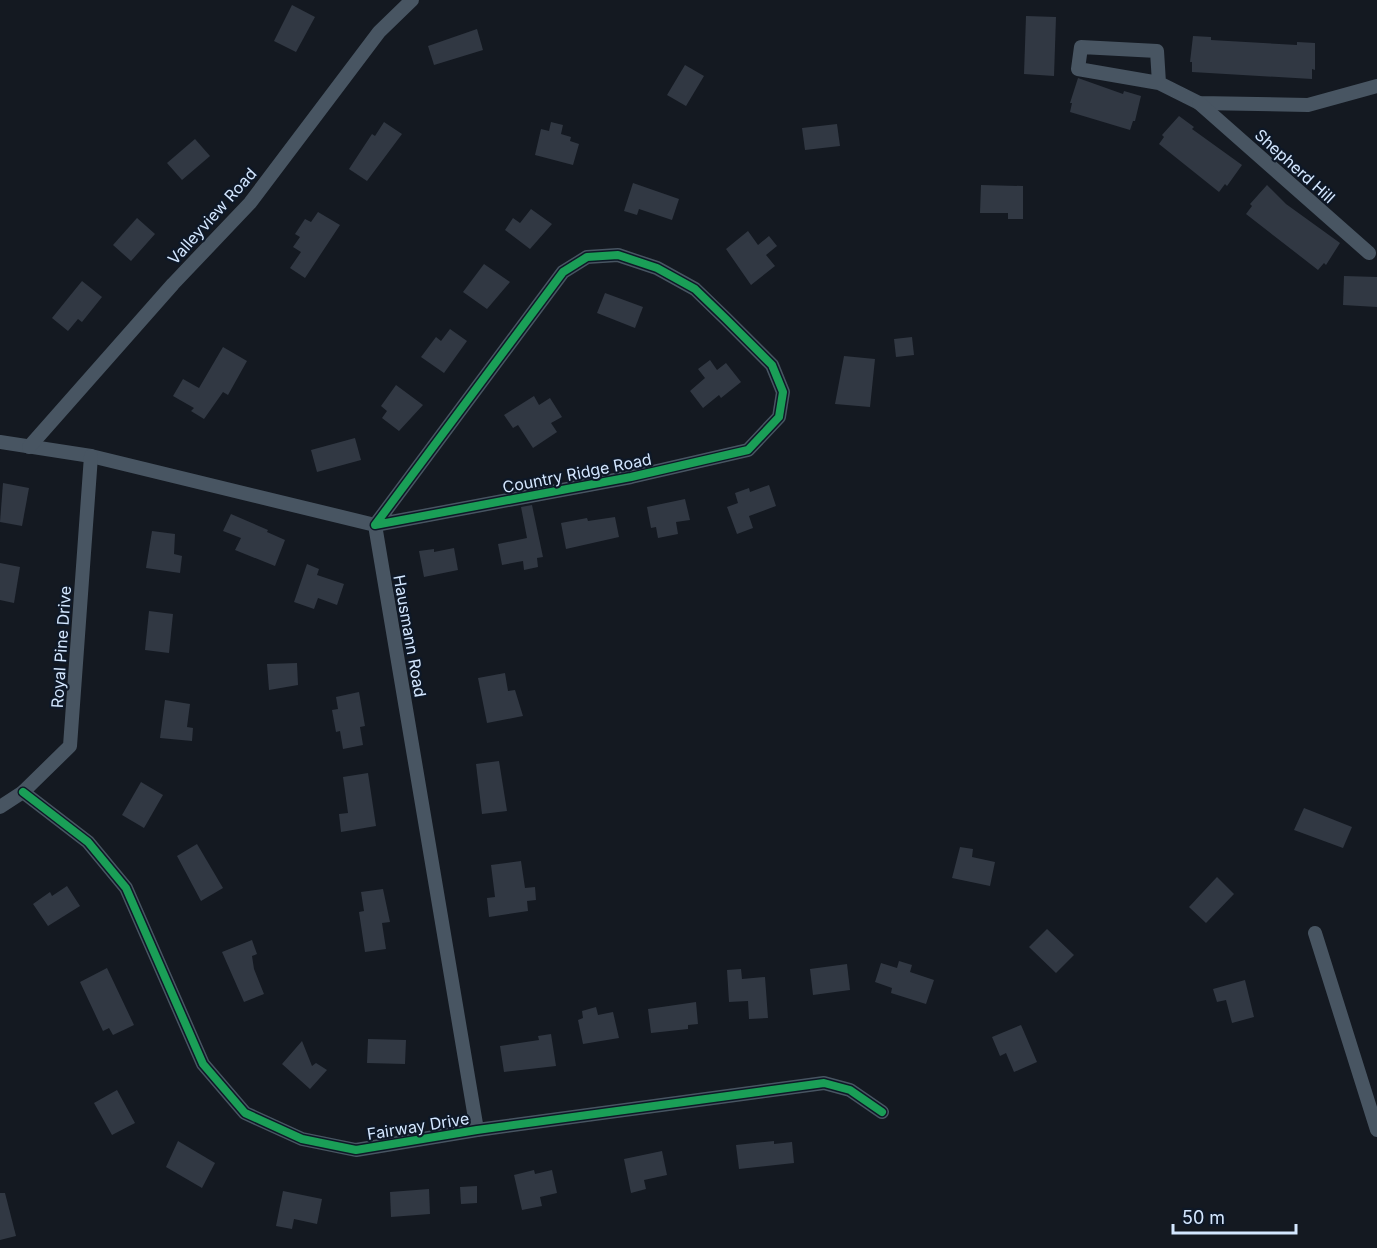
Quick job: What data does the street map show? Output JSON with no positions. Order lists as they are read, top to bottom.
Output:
{
  "streets": {
    "street": [
      "Shepherd Hill",
      "Valleyview Road",
      "Country Ridge Road",
      "Hausmann Road",
      "Royal Pine Drive",
      "Fairway Drive"
    ]
  },
  "crossings": [
    ["Country Ridge Road", "Hausmann Road"],
    ["Hausmann Road", "Fairway Drive"],
    ["Royal Pine Drive", "Fairway Drive"]
  ],
  "scale_bar": "50 m"
}
